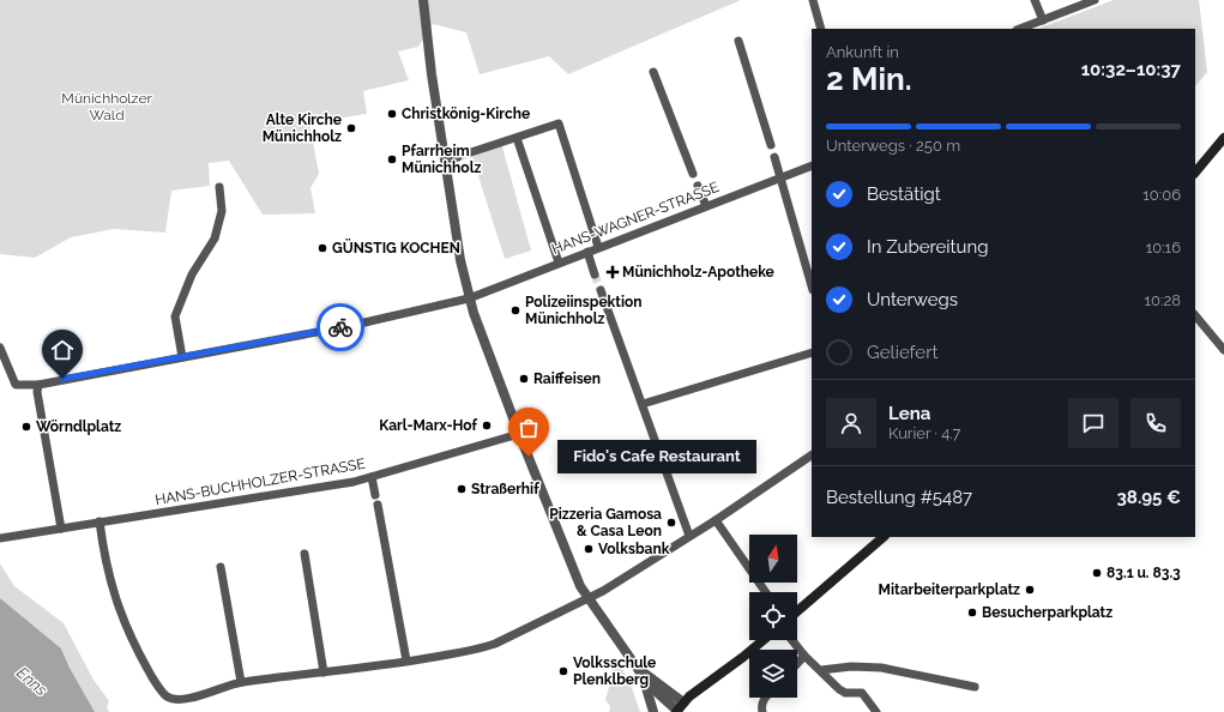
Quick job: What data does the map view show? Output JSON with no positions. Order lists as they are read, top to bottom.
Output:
{
  "streets": {
    "street": ["HANS-WAGNER-STRASSE", "HANS-BUCHHOLZER-STRASSE"]
  },
  "water": ["Enns"],
  "parks": ["Münichholzer Wald"],
  "places": {
    "other": [
      "Christkönig-Kirche",
      "Alte Kirche Münichholz",
      "Pfarrheim Münichholz",
      "GÜNSTIG KOCHEN",
      "Polizeiinspektion Münichholz",
      "Raiffeisen",
      "Karl-Marx-Hof",
      "Wörndlplatz",
      "Fido's Cafe Restaurant",
      "Straßerhif",
      "Pizzeria Gamosa & Casa Leon",
      "Volksbank",
      "83.1 u. 83.3",
      "Mitarbeiterparkplatz",
      "Besucherparkplatz",
      "Volksschule Plenklberg"
    ],
    "health": ["Münichholz-Apotheke"]
  },
  "north": "top",
  "page": {
    "heading": ["2 Min.", "Ankunft in", "10:32–10:37"],
    "panel": [
      "Lena",
      "Kurier · 4.7",
      "Bestellung #5487",
      "38.95 €"
    ],
    "bar": "Unterwegs · 250 m",
    "list": [
      ["Bestätigt", "10:06"],
      ["In Zubereitung", "10:16"],
      ["Unterwegs", "10:28"],
      "Geliefert"
    ],
    "bubble": "Fido's Cafe Restaurant"
  }
}
